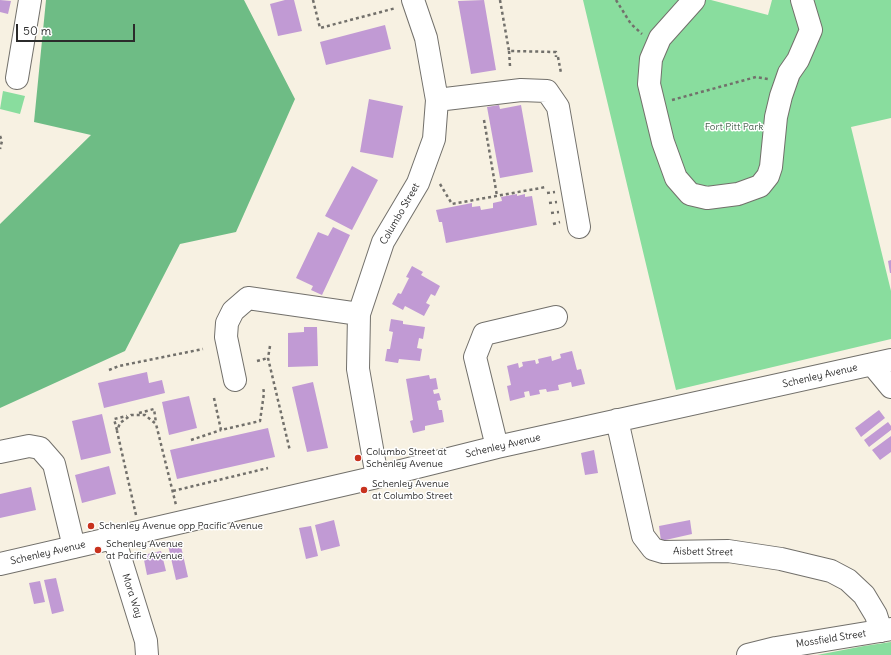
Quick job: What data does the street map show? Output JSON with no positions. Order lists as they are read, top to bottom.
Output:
{
  "streets": {
    "street": [
      "Columbo Street",
      "Schenley Avenue",
      "Aisbett Street",
      "Mora Way",
      "Mossfield Street"
    ]
  },
  "crossings": [
    ["Columbo Street", "Schenley Avenue"],
    ["Schenley Avenue", "Aisbett Street"],
    ["Schenley Avenue", "Mora Way"],
    ["Aisbett Street", "Mossfield Street"]
  ],
  "parks": ["Fort Pitt Park"],
  "places": [
    "Columbo Street at Schenley Avenue",
    "Schenley Avenue at Columbo Street",
    "Schenley Avenue opp Pacific Avenue",
    "Schenley Avenue at Pacific Avenue"
  ],
  "scale_bar": "50 m"
}
